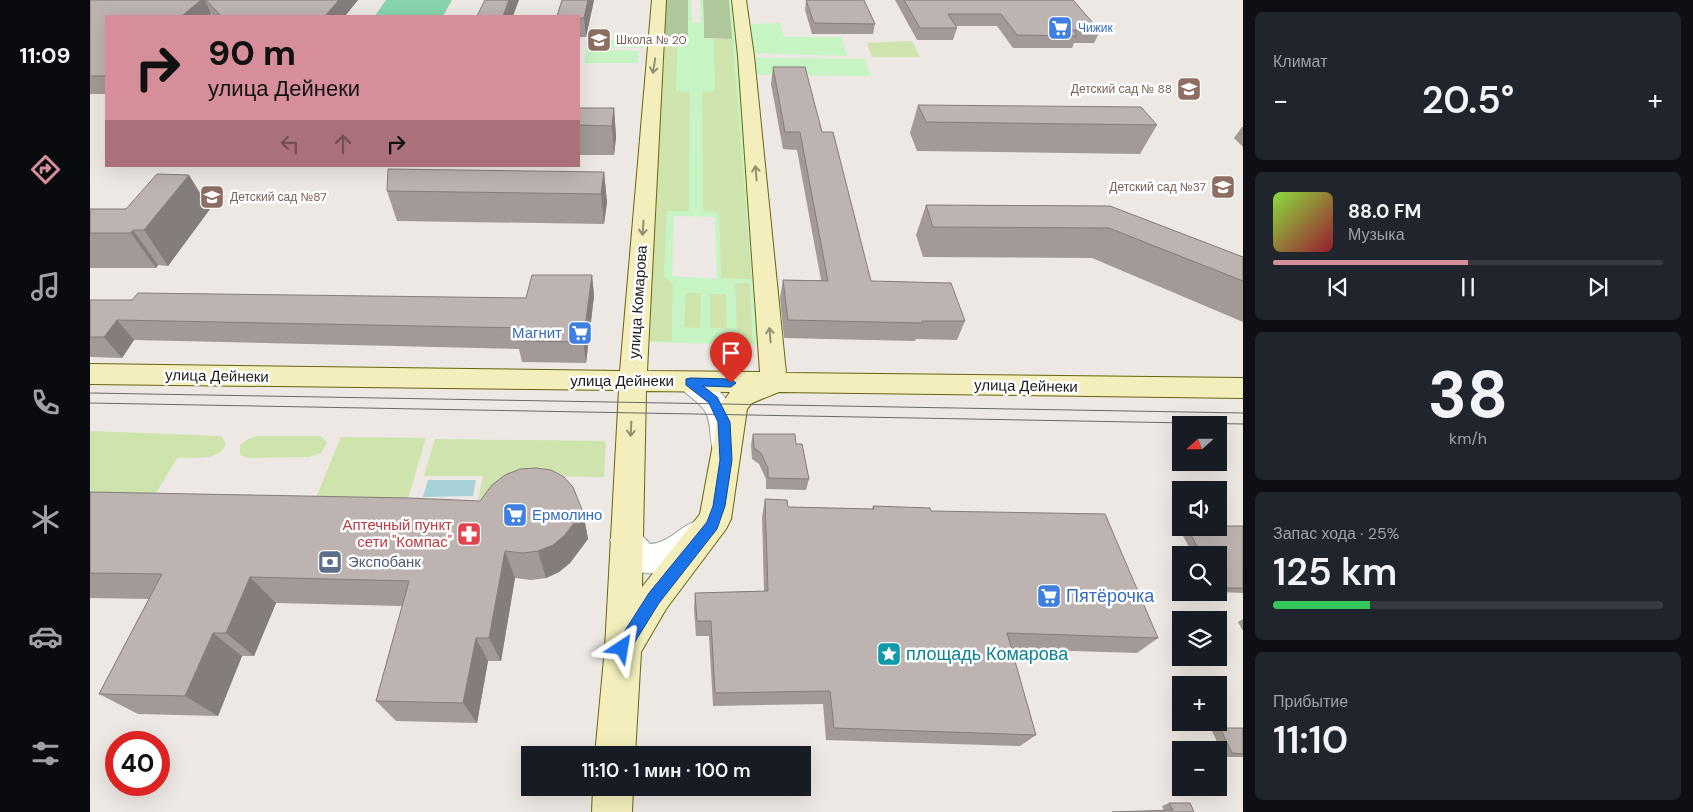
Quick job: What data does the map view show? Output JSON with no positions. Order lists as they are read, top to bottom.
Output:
{
  "streets": {
    "street": ["улица Комарова", "улица Дейнеки"]
  },
  "crossings": [
    ["улица Комарова", "улица Дейнеки"]
  ],
  "places": {
    "supermarket": [
      "Чижик",
      "Магнит",
      "Ермолино",
      "Пятёрочка"
    ],
    "school or university": [
      "Школа № 20",
      "Детский сад № 88",
      "Детский сад №37",
      "Детский сад №87"
    ],
    "pharmacy": ["Аптечный пункт сети \"Компас\""],
    "bank": ["Экспобанк"],
    "place": ["площадь Комарова"]
  },
  "north": "left",
  "page": {
    "tabs": "11:09",
    "tile": [
      "Климат",
      ["38", "km/h"],
      ["Запас хода · 25%", "125 km"],
      ["Прибытие", "11:10"]
    ],
    "turn": ["90 m", "улица Дейнеки"],
    "heat": ["−", "20.5°", "+"],
    "song": ["88.0 FM", "Музыка"],
    "map_buttons": ["+", "−"],
    "limit": "40",
    "trip": "11:10 · 1 мин · 100 m"
  }
}
